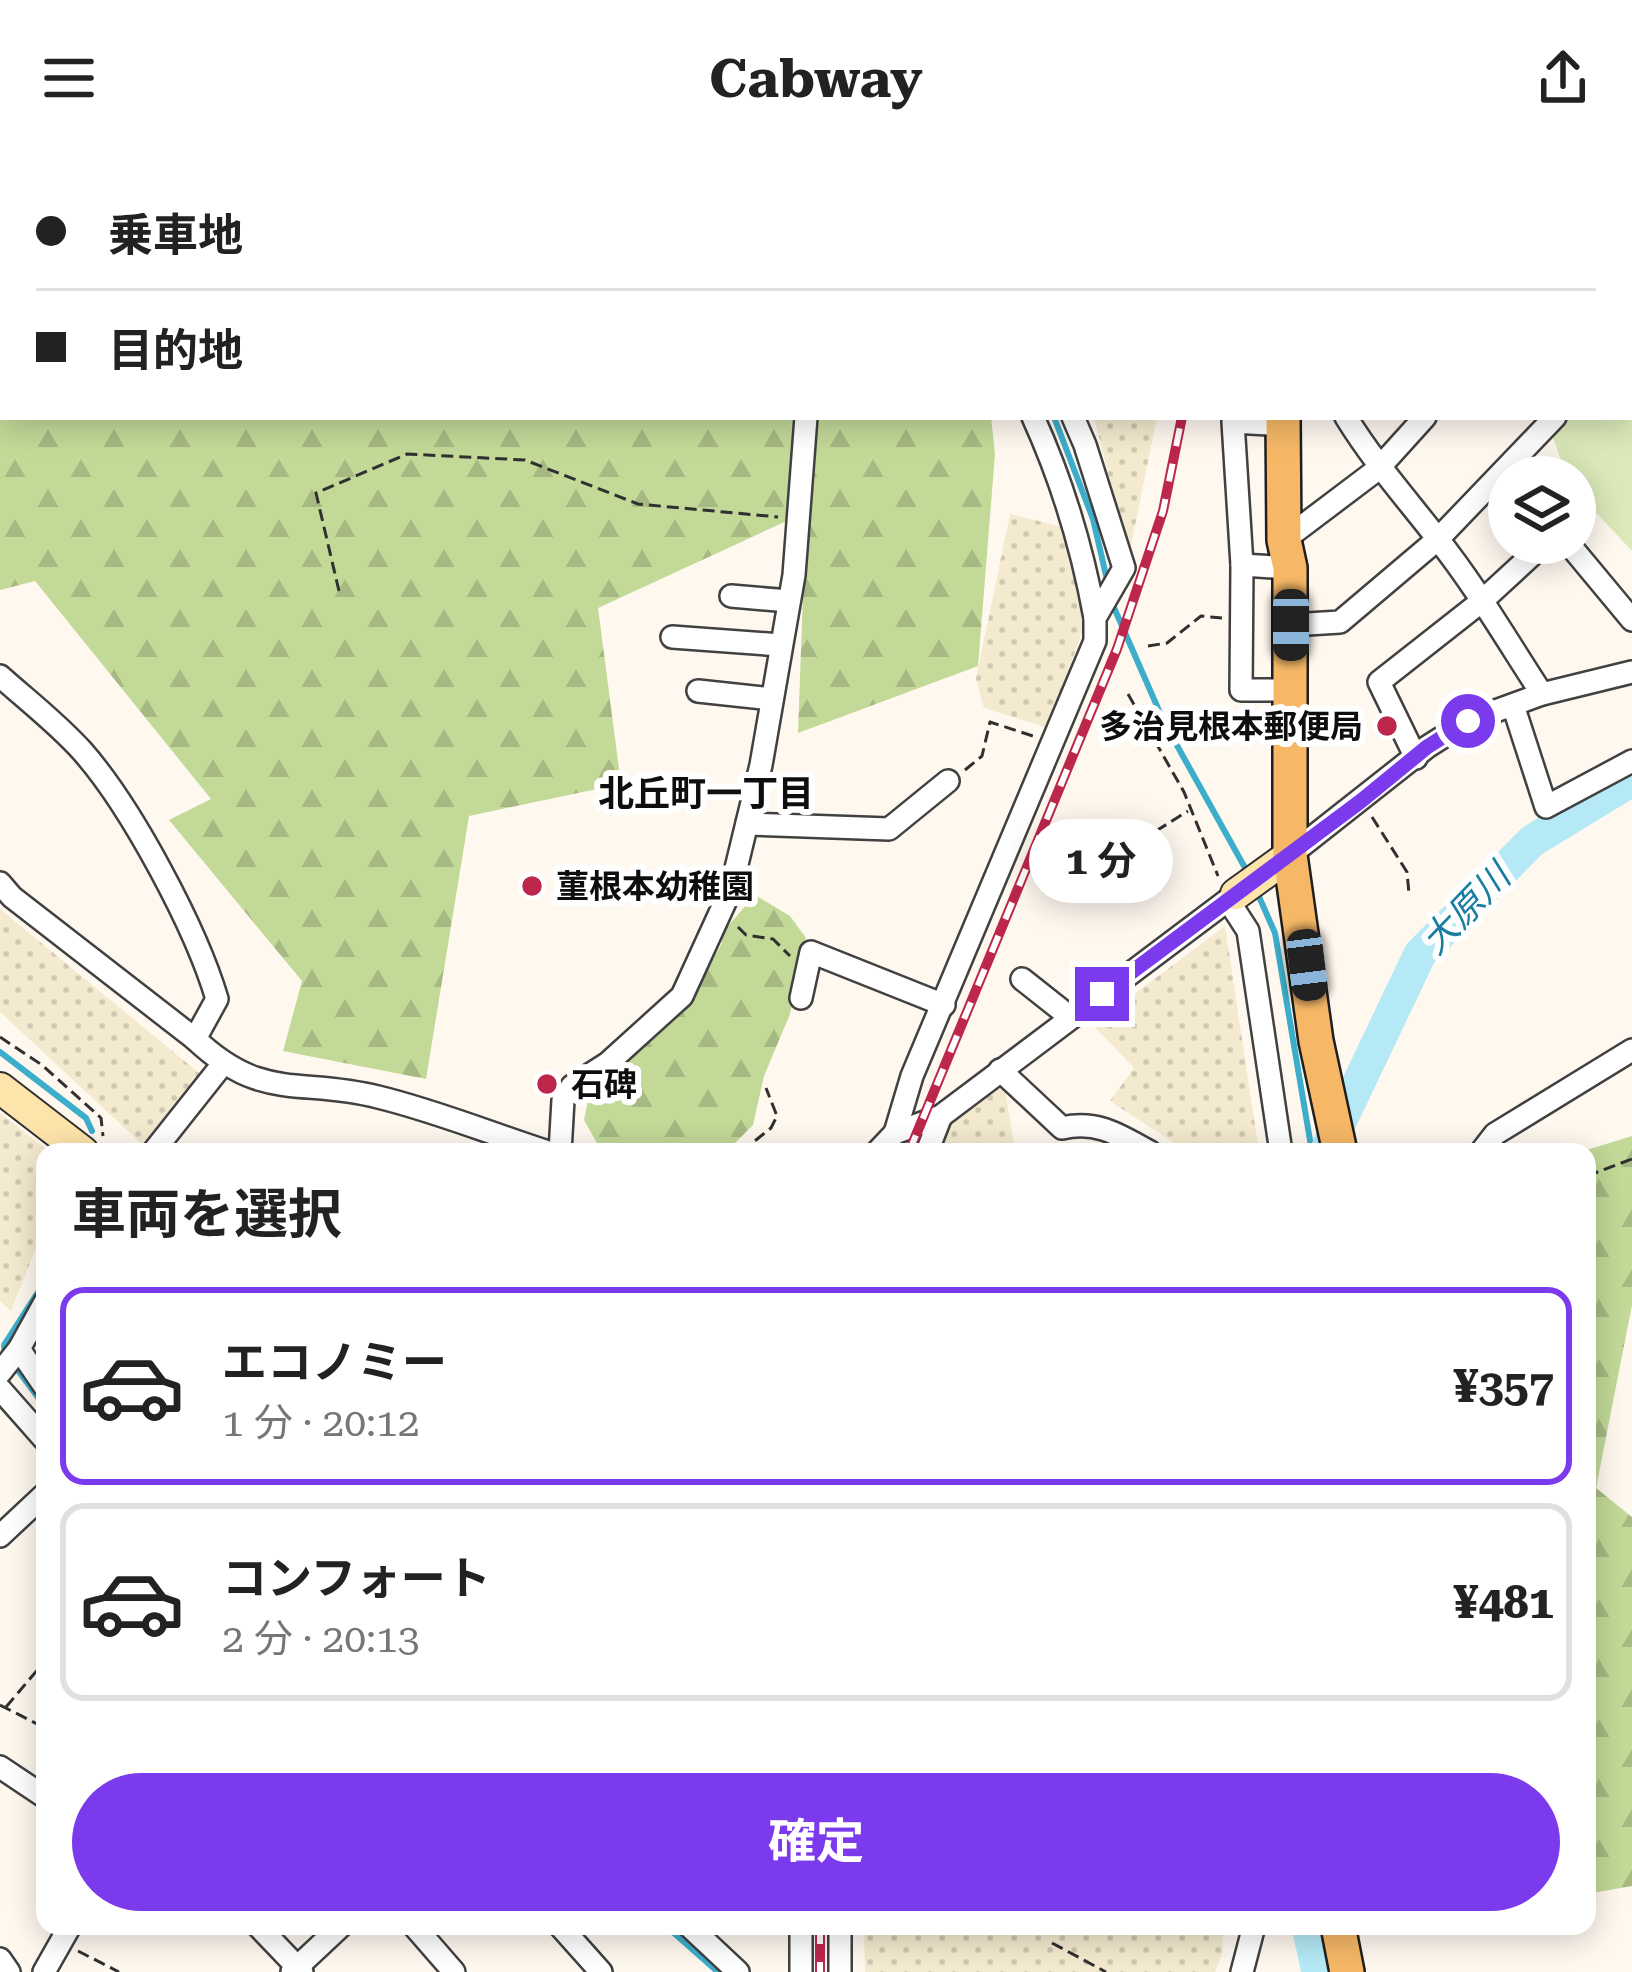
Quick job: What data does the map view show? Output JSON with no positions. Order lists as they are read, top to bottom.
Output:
{
  "districts": ["北丘町一丁目"],
  "water": ["大原川"],
  "places": ["多治見根本郵便局", "菫根本幼稚園", "石碑"],
  "page": {
    "header": "Cabway",
    "banner": ["乗車地", "目的地"],
    "bubble": "1 分",
    "heading": "車両を選択",
    "list": [
      {
        "name": "エコノミー",
        "note": "1 分 · 20:12",
        "value": "¥357"
      },
      {
        "name": "コンフォート",
        "note": "2 分 · 20:13",
        "value": "¥481"
      }
    ],
    "buttons": "確定"
  }
}
